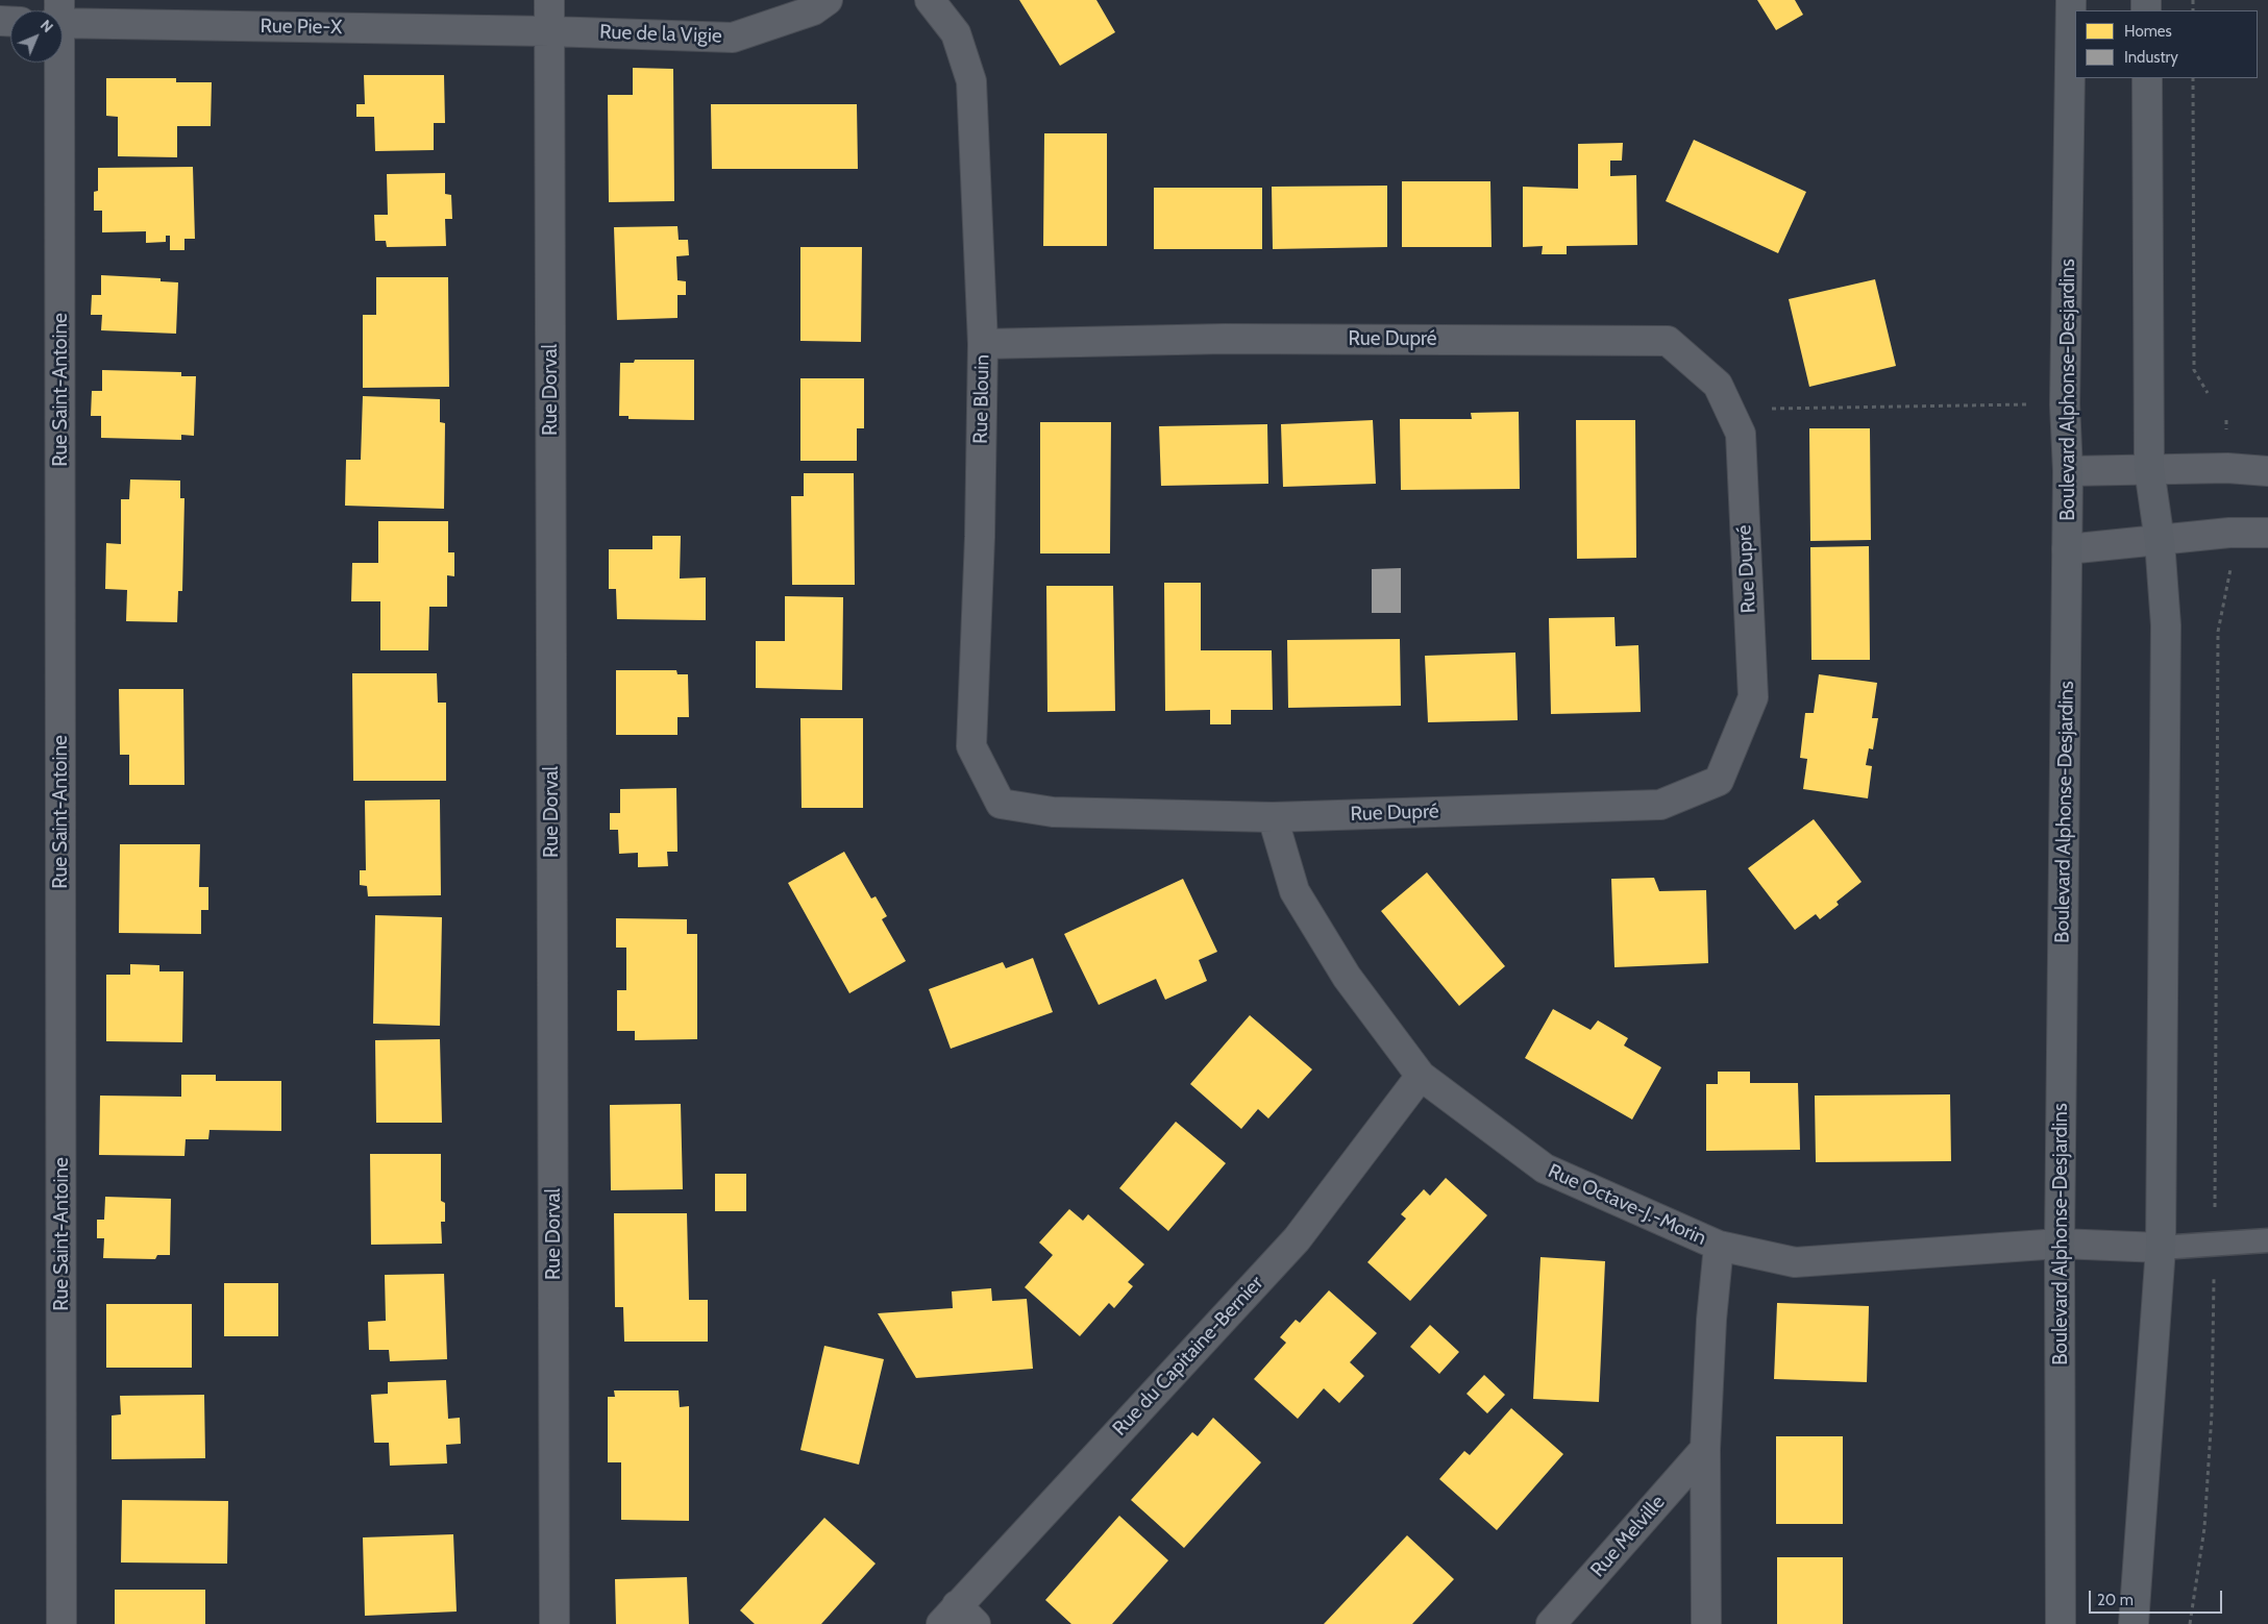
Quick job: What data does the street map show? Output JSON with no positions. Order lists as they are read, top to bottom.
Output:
{
  "streets": {
    "main road": ["Boulevard Alphonse-Desjardins"],
    "street": [
      "Rue Pie-X",
      "Rue de la Vigie",
      "Rue Dupré",
      "Rue Saint-Antoine",
      "Rue Dorval",
      "Rue Blouin",
      "Rue Octave-J.-Morin",
      "Rue du Capitaine-Bernier",
      "Rue Melville"
    ]
  },
  "crossings": [
    ["Rue Pie-X", "Rue de la Vigie"],
    ["Rue Pie-X", "Rue Dorval"],
    ["Rue de la Vigie", "Rue Dorval"],
    ["Rue Dupré", "Rue Blouin"],
    ["Rue Dupré", "Rue Octave-J.-Morin"],
    ["Boulevard Alphonse-Desjardins", "Rue Octave-J.-Morin"],
    ["Rue Octave-J.-Morin", "Rue du Capitaine-Bernier"]
  ],
  "legend": ["Homes", "Industry"],
  "scale_bar": "20 m",
  "north": "top right"
}
